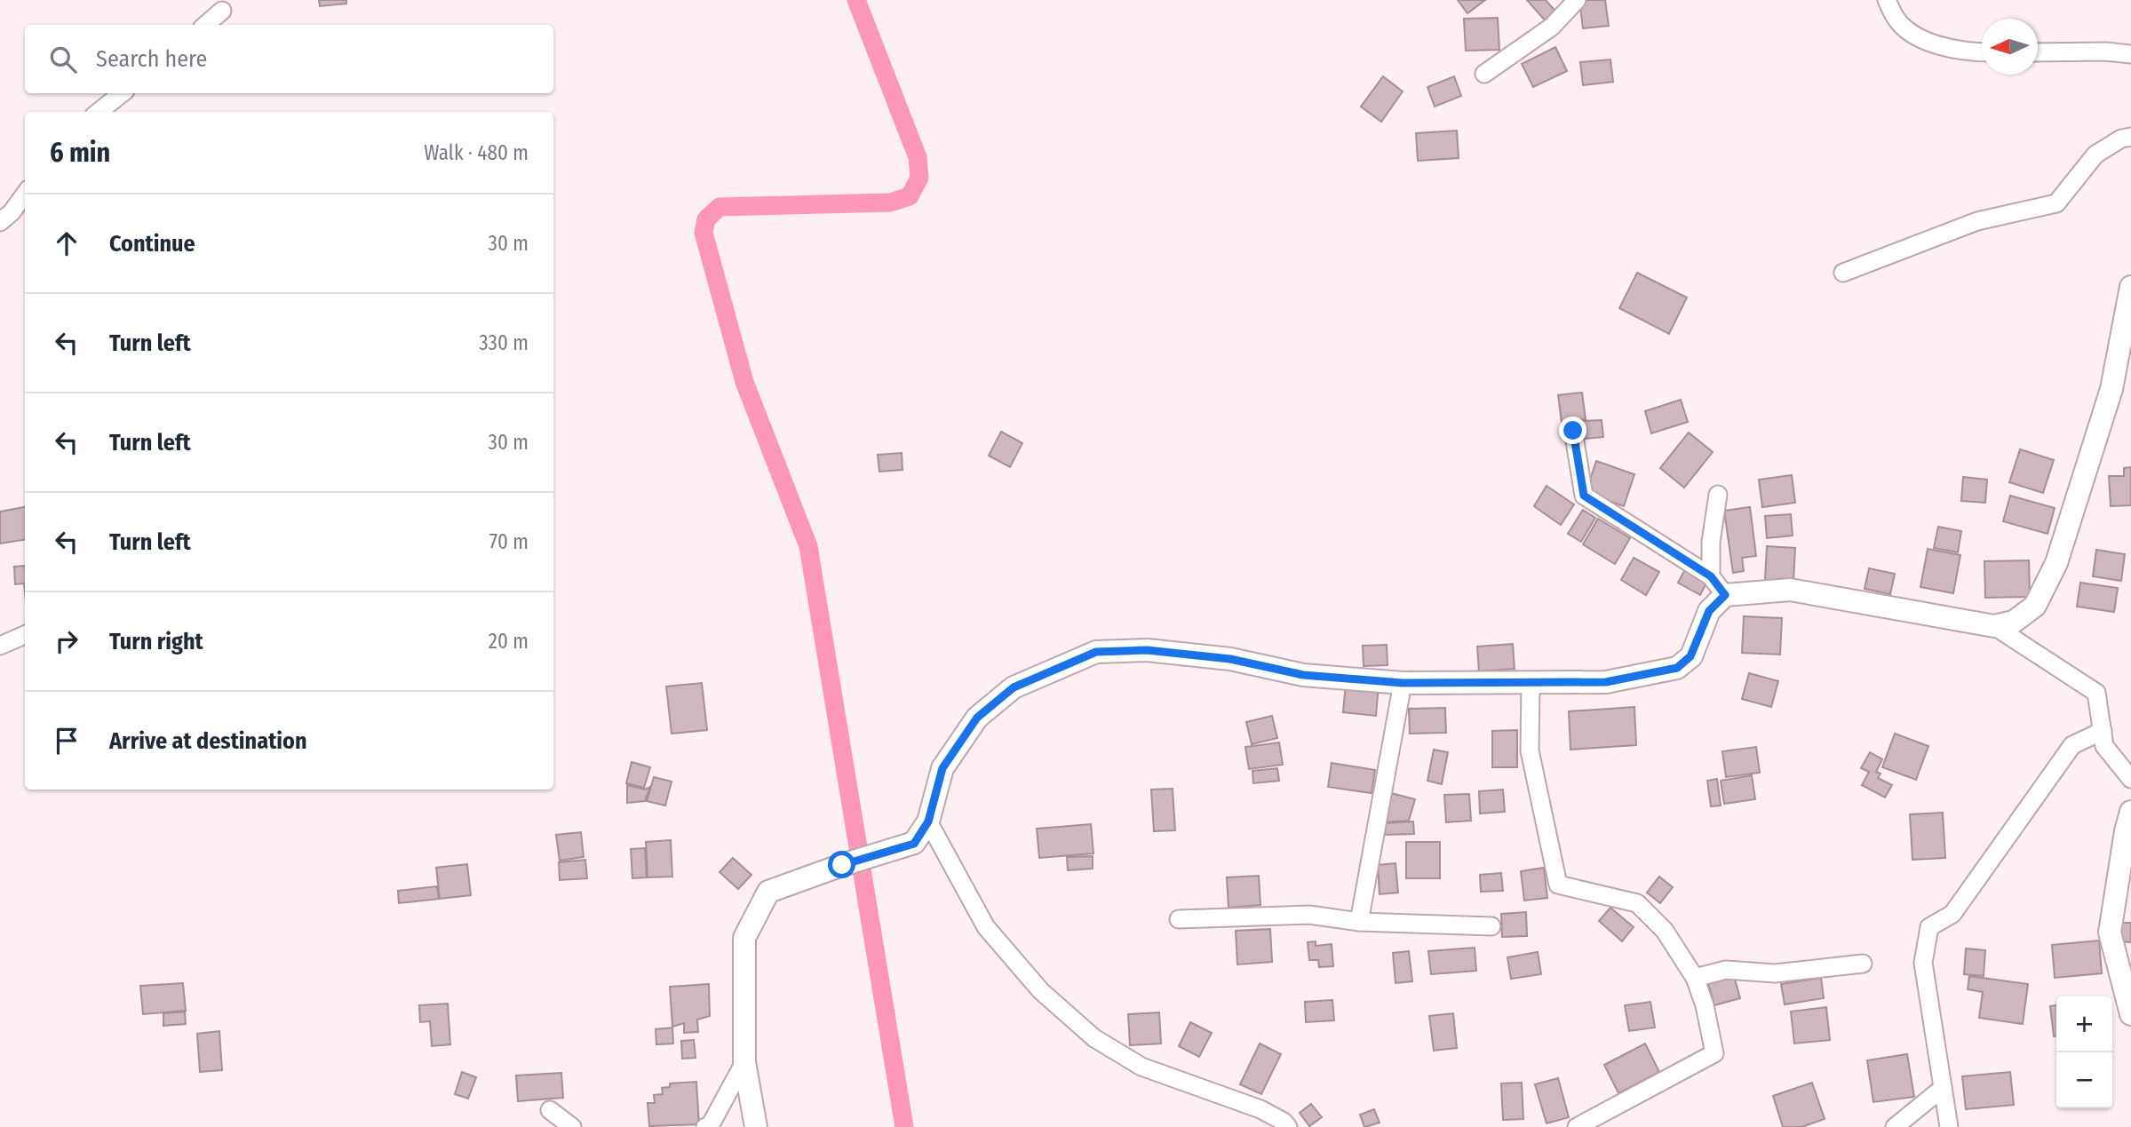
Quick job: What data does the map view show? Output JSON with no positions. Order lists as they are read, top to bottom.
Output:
{
  "north": "left",
  "page": {
    "search": "Search here",
    "heading": ["6 min", "Walk · 480 m"],
    "list": [
      ["Continue", "30 m"],
      ["Turn left", "330 m"],
      ["Turn left", "30 m"],
      ["Turn left", "70 m"],
      ["Turn right", "20 m"],
      "Arrive at destination"
    ],
    "map_buttons": ["+", "−"]
  }
}
